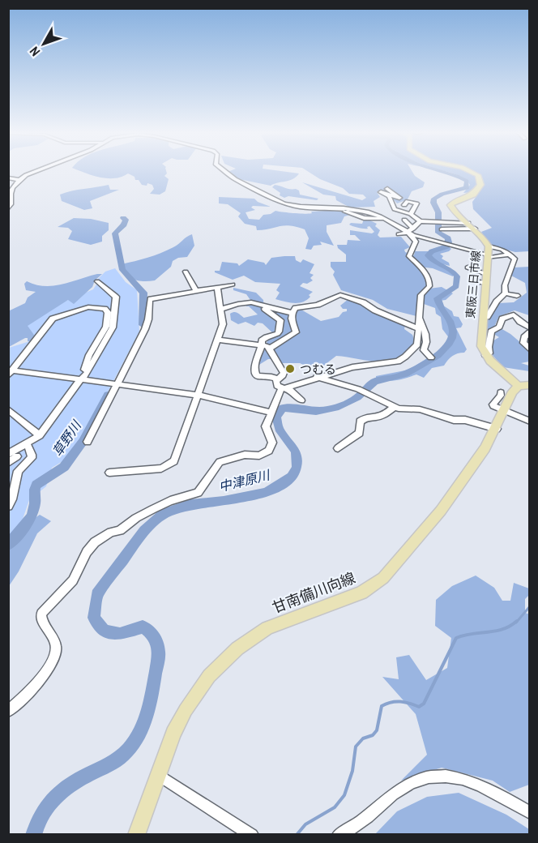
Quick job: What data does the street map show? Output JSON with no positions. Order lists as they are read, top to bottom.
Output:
{
  "streets": {
    "main road": ["東阪三日市線", "甘南備川向線"]
  },
  "water": ["草野川", "中津原川"],
  "places": ["つむる"],
  "north": "bottom left"
}
